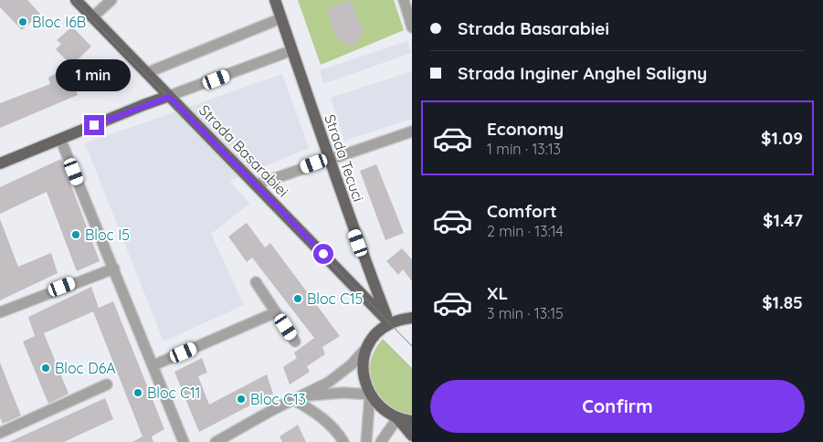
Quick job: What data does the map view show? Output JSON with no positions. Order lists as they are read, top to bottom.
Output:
{
  "streets": {
    "main road": ["Strada Basarabiei", "Strada Tecuci"]
  },
  "crossings": [
    ["Strada Basarabiei", "Strada Tecuci"]
  ],
  "places": [
    "Bloc I6B",
    "Bloc I5",
    "Bloc C15",
    "Bloc D6A",
    "Bloc C11",
    "Bloc C13"
  ],
  "page": {
    "banner": ["Strada Basarabiei", "Strada Inginer Anghel Saligny"],
    "bubble": "1 min",
    "list": [
      {
        "name": "Economy",
        "note": "1 min · 13:13",
        "value": "$1.09"
      },
      {
        "name": "Comfort",
        "note": "2 min · 13:14",
        "value": "$1.47"
      },
      {
        "name": "XL",
        "note": "3 min · 13:15",
        "value": "$1.85"
      }
    ],
    "buttons": "Confirm"
  }
}
